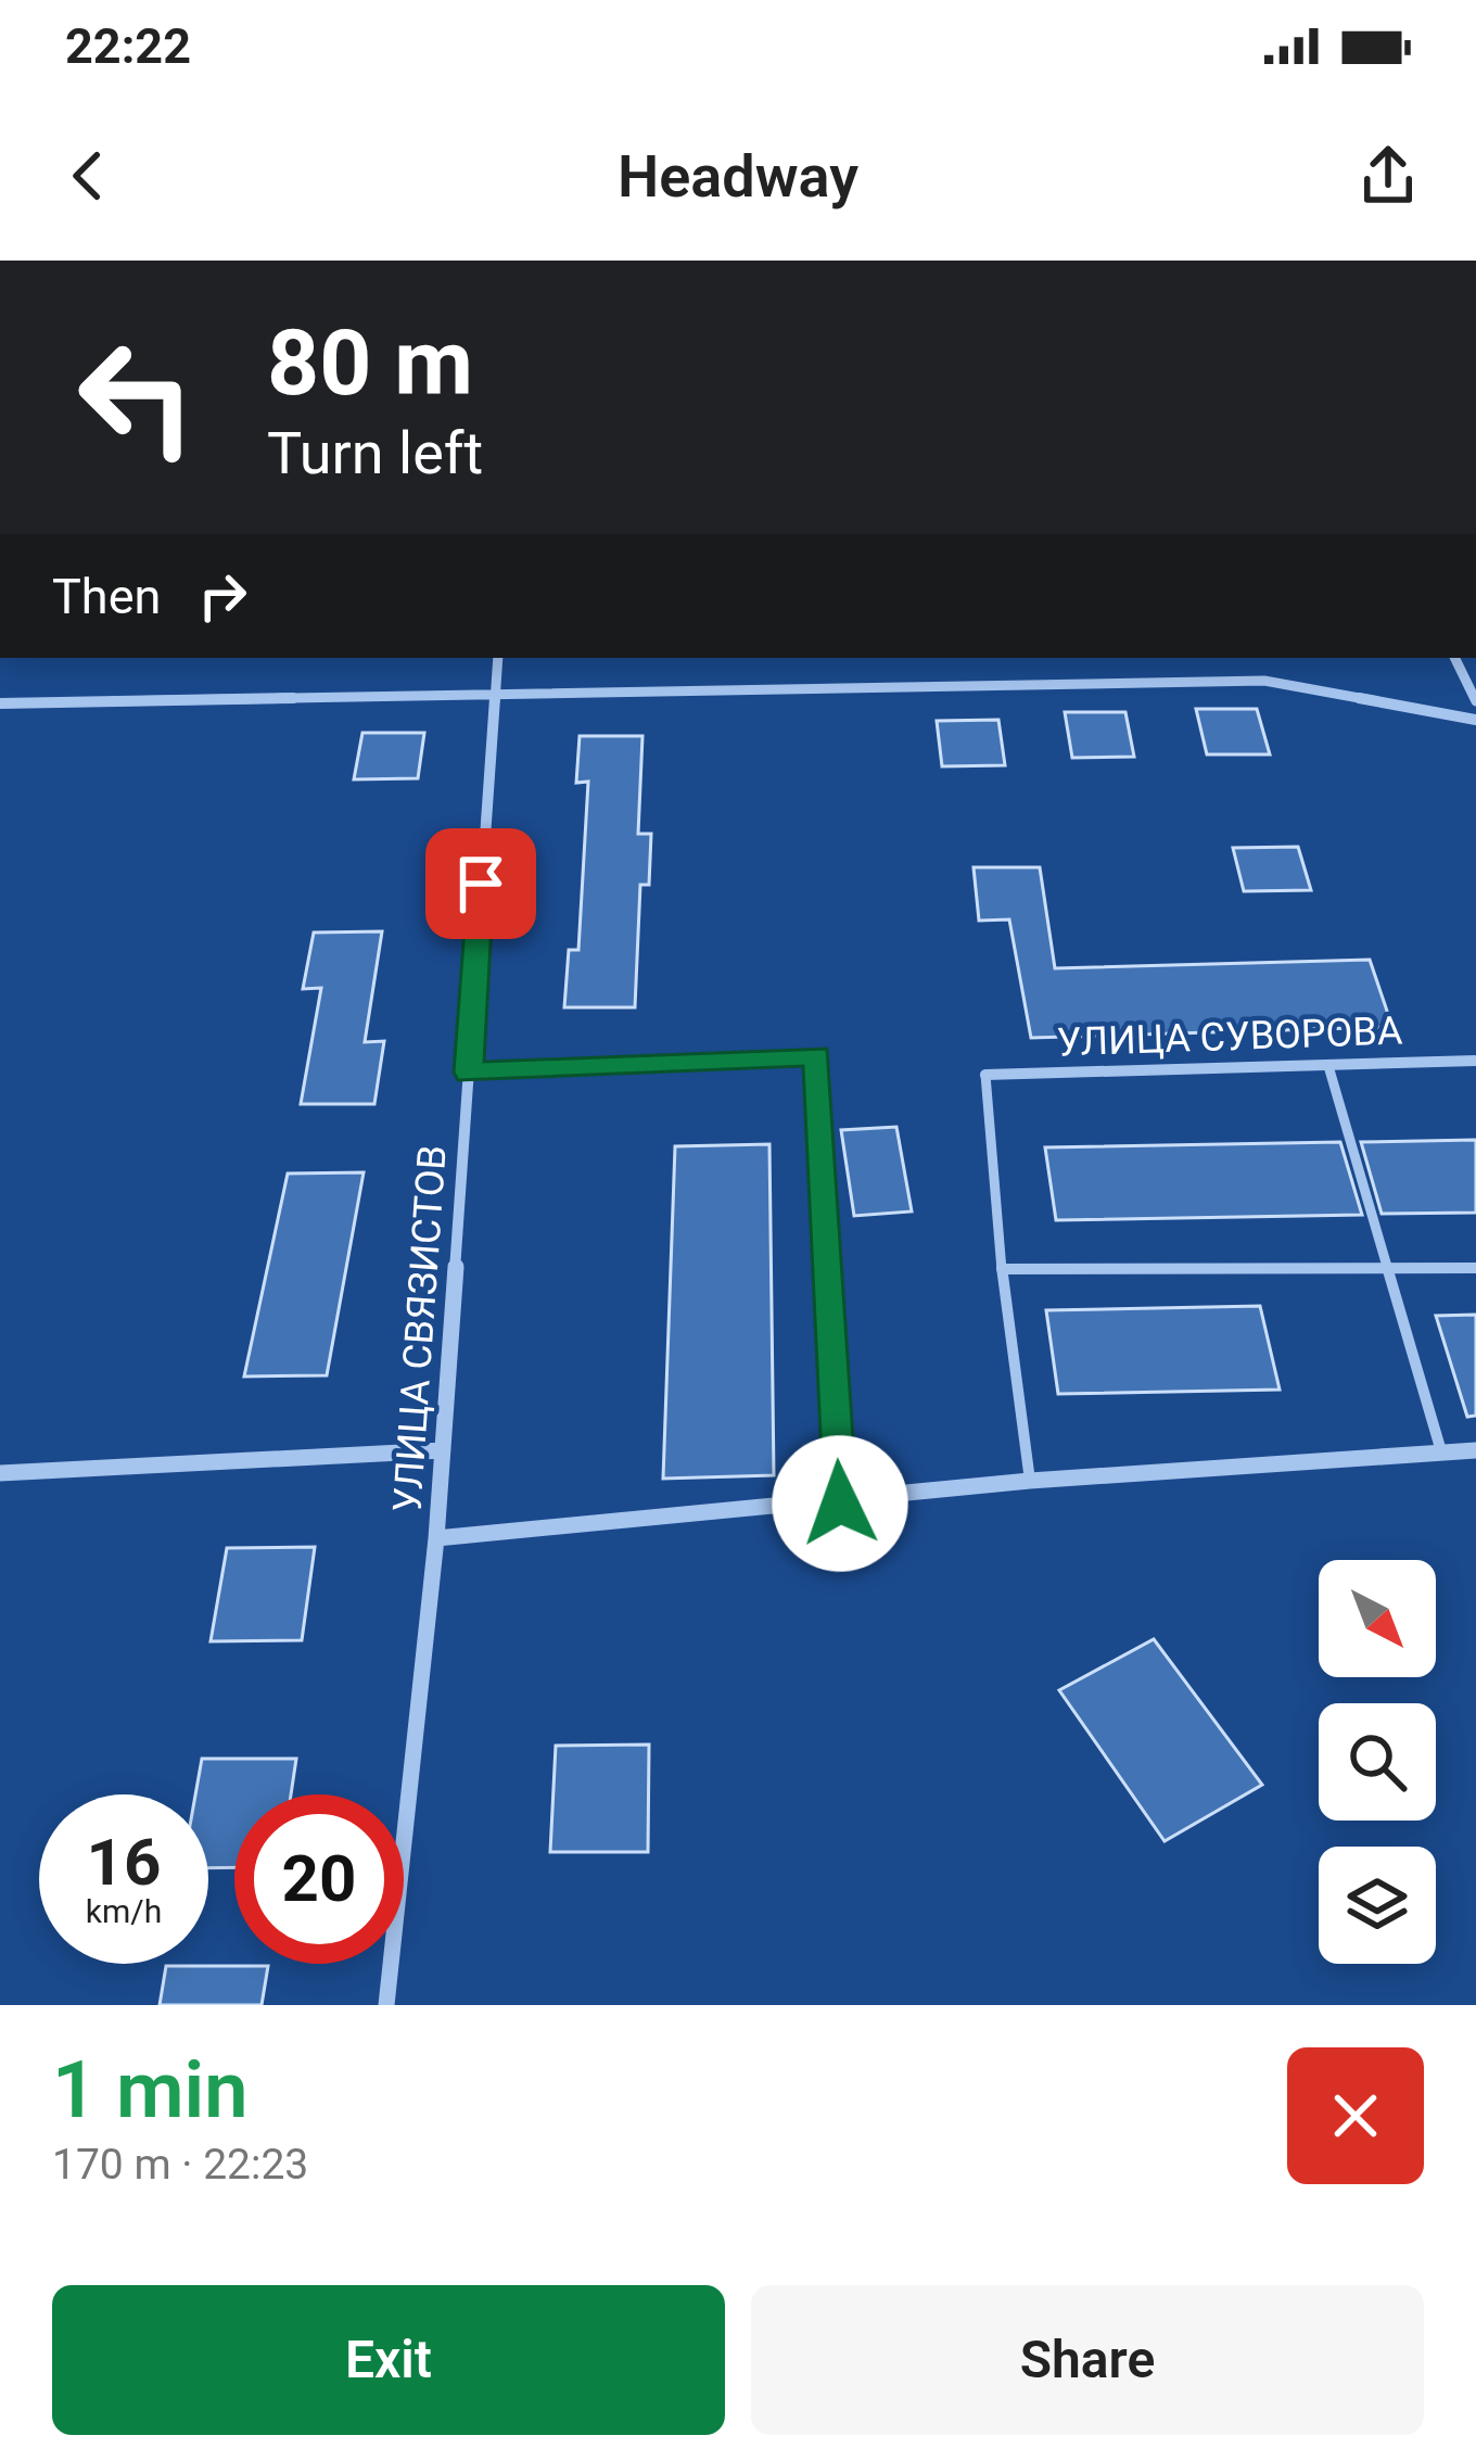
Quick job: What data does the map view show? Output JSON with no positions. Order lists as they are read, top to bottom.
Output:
{
  "streets": {
    "street": ["УЛИЦА СУВОРОВА", "УЛИЦА СВЯЗИСТОВ"]
  },
  "north": "bottom right",
  "page": {
    "status": "22:22",
    "header": "Headway",
    "turn": ["80 m", "Turn left"],
    "then": "Then",
    "speed": "16 km/h",
    "limit": "20",
    "heading": ["1 min", "170 m · 22:23"],
    "buttons": ["Exit", "Share"]
  }
}
